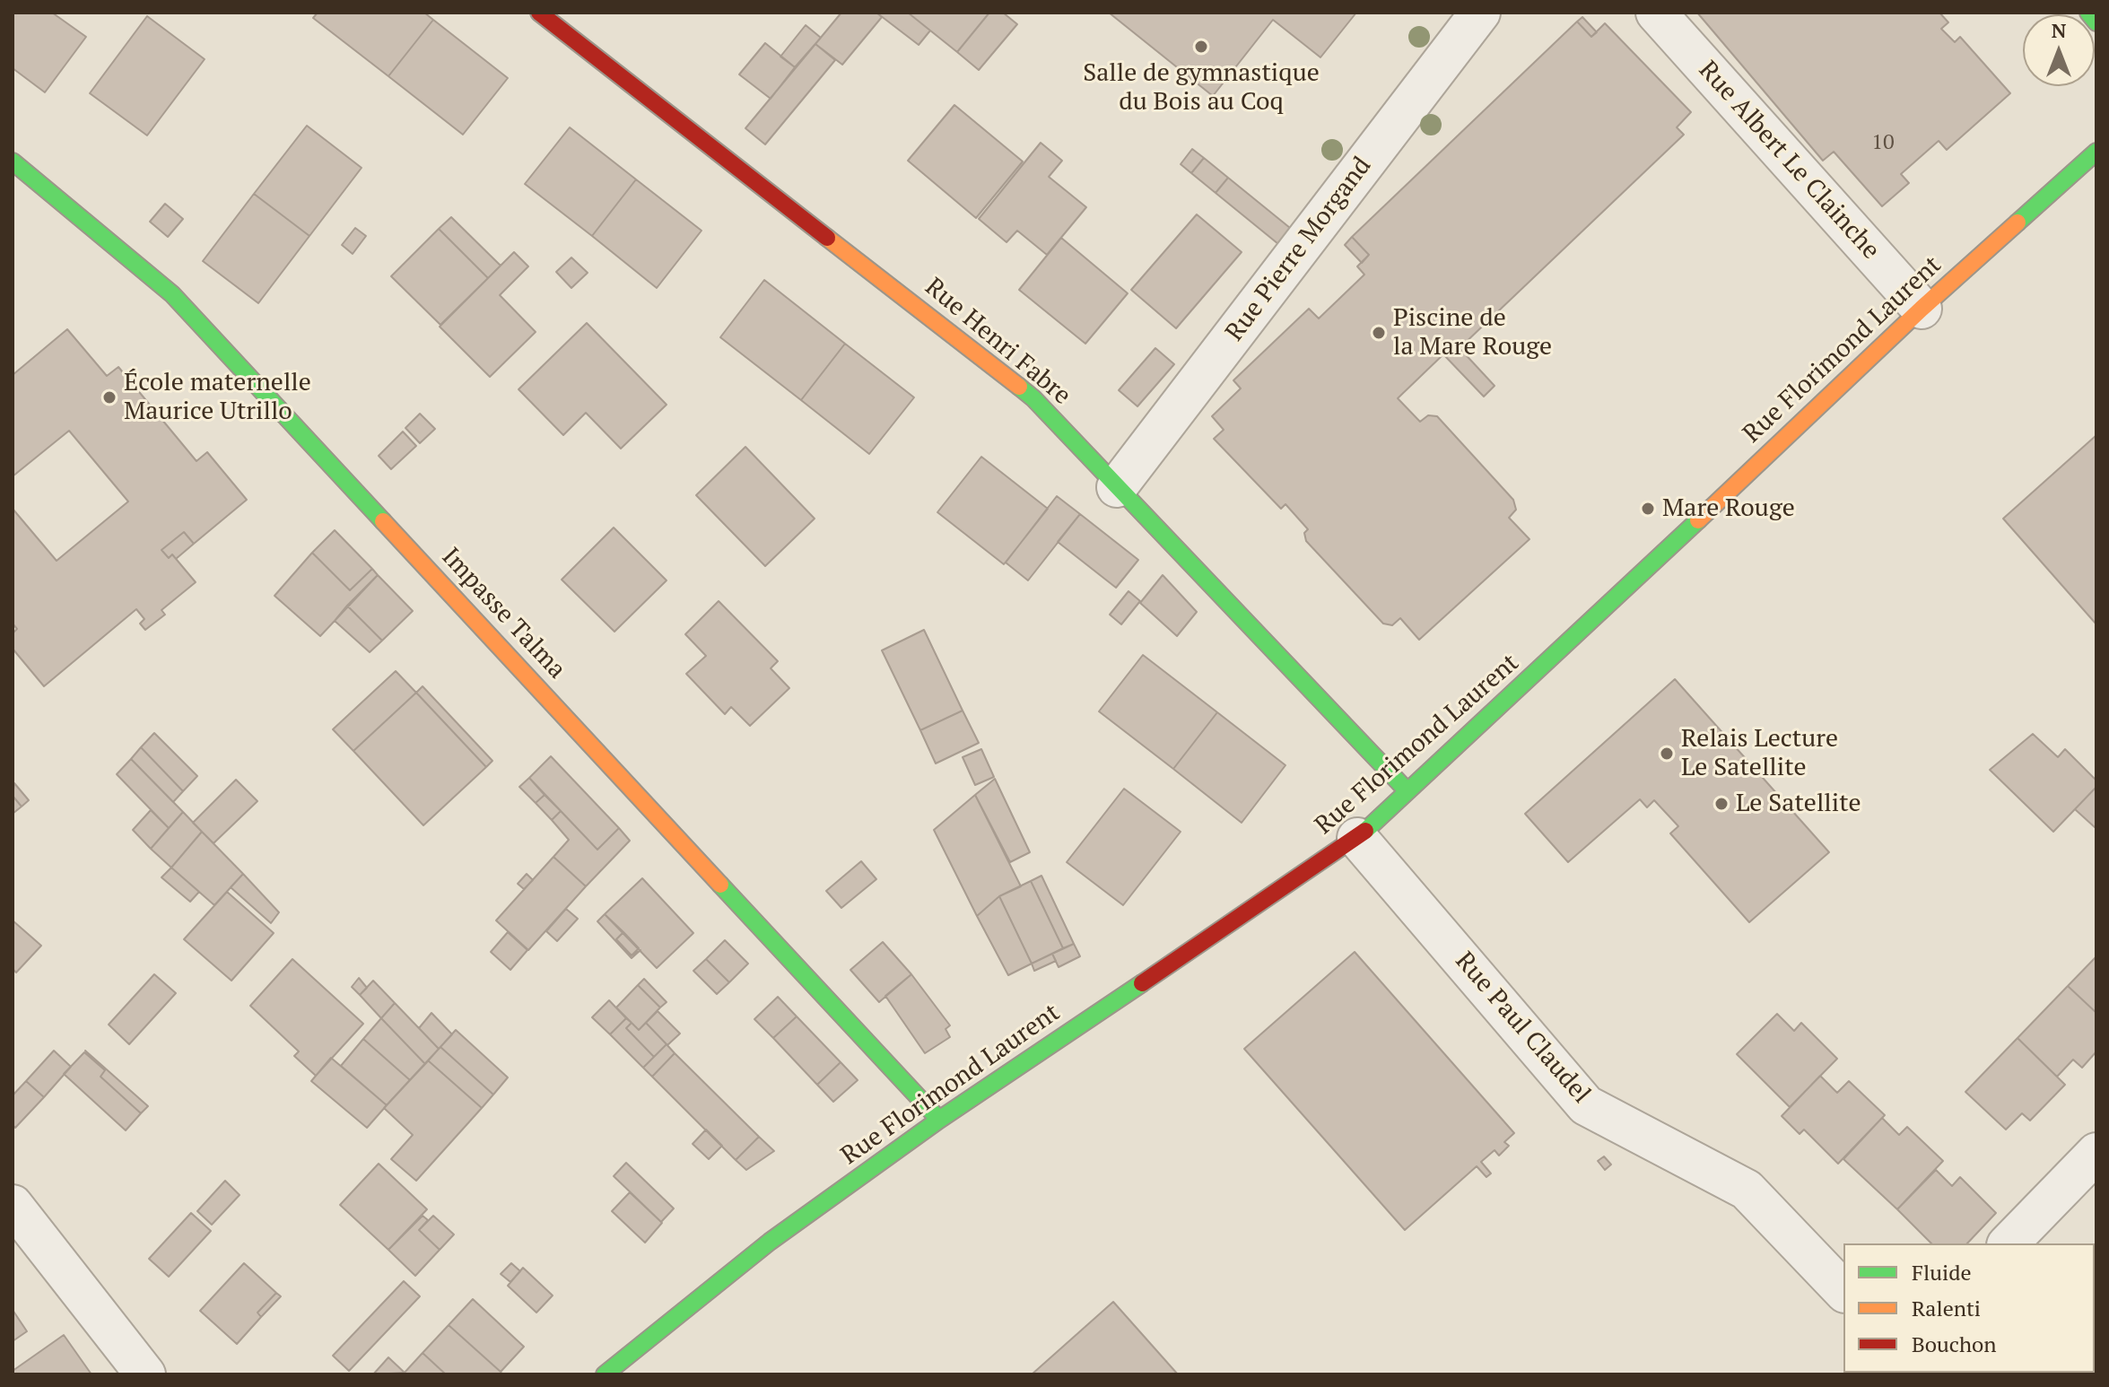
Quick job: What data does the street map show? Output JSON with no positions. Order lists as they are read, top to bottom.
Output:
{
  "streets": {
    "street": [
      "Rue Albert Le Clainche",
      "Rue Pierre Morgand",
      "Rue Henri Fabre",
      "Rue Florimond Laurent",
      "Impasse Talma",
      "Rue Paul Claudel"
    ]
  },
  "crossings": [
    ["Rue Albert Le Clainche", "Rue Florimond Laurent"],
    ["Rue Pierre Morgand", "Rue Henri Fabre"],
    ["Rue Henri Fabre", "Rue Florimond Laurent"],
    ["Rue Florimond Laurent", "Impasse Talma"],
    ["Rue Florimond Laurent", "Rue Paul Claudel"]
  ],
  "places": [
    "Salle de gymnastique du Bois au Coq",
    "Piscine de la Mare Rouge",
    "École maternelle Maurice Utrillo",
    "Mare Rouge",
    "Relais Lecture Le Satellite",
    "Le Satellite"
  ],
  "house_numbers": ["10"],
  "legend": ["Fluide", "Ralenti", "Bouchon"],
  "north": "top"
}
